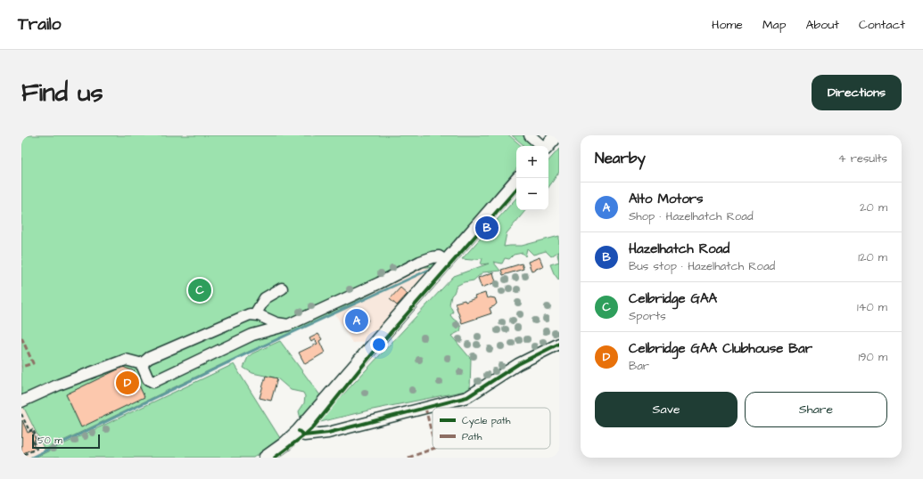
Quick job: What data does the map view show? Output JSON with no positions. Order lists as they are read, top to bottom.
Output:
{
  "legend": ["Cycle path", "Path"],
  "scale_bar": "50 m",
  "page": {
    "header": "Trailo",
    "nav": [
      "Home",
      "Map",
      "About",
      "Contact"
    ],
    "buttons": [
      "Directions",
      ["Save", "Share"]
    ],
    "title": "Find us",
    "heading": ["Nearby", "4 results"],
    "map_buttons": ["+", "−"],
    "list": [
      {
        "mark": "A",
        "name": "Alto Motors",
        "note": "Shop · Hazelhatch Road",
        "value": "20 m"
      },
      {
        "mark": "B",
        "name": "Hazelhatch Road",
        "note": "Bus stop · Hazelhatch Road",
        "value": "120 m"
      },
      {
        "mark": "C",
        "name": "Celbridge GAA",
        "note": "Sports",
        "value": "140 m"
      },
      {
        "mark": "D",
        "name": "Celbridge GAA Clubhouse Bar",
        "note": "Bar",
        "value": "190 m"
      }
    ],
    "pins": [
      "B",
      "C",
      "A",
      "D"
    ],
    "scale": "50 m"
  }
}
